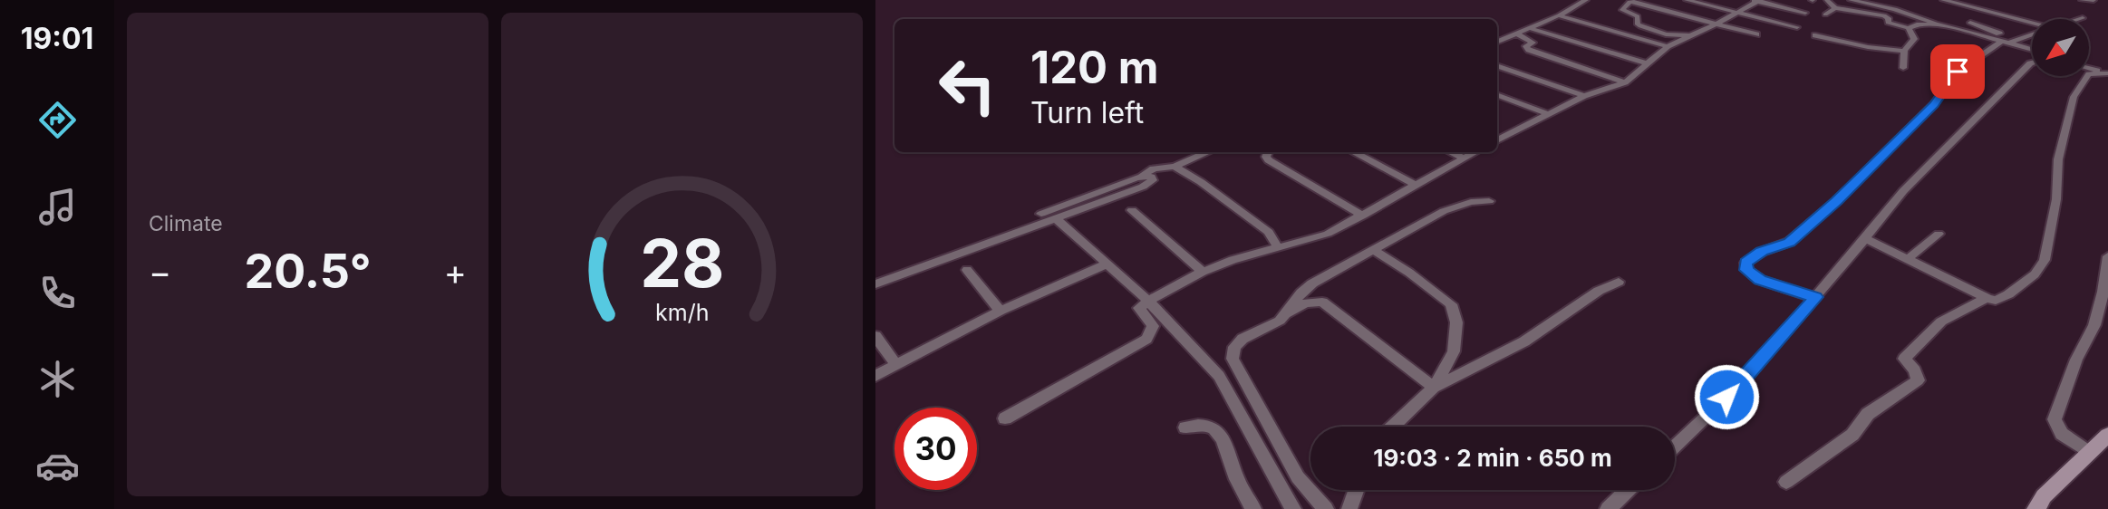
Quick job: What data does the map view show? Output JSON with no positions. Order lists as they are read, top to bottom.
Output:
{
  "north": "bottom left",
  "page": {
    "tabs": "19:01",
    "tile": "Climate",
    "turn": ["120 m", "Turn left"],
    "heat": ["−", "20.5°", "+"],
    "limit": "30",
    "trip": "19:03 · 2 min · 650 m",
    "gauge": ["28", "km/h"]
  }
}
